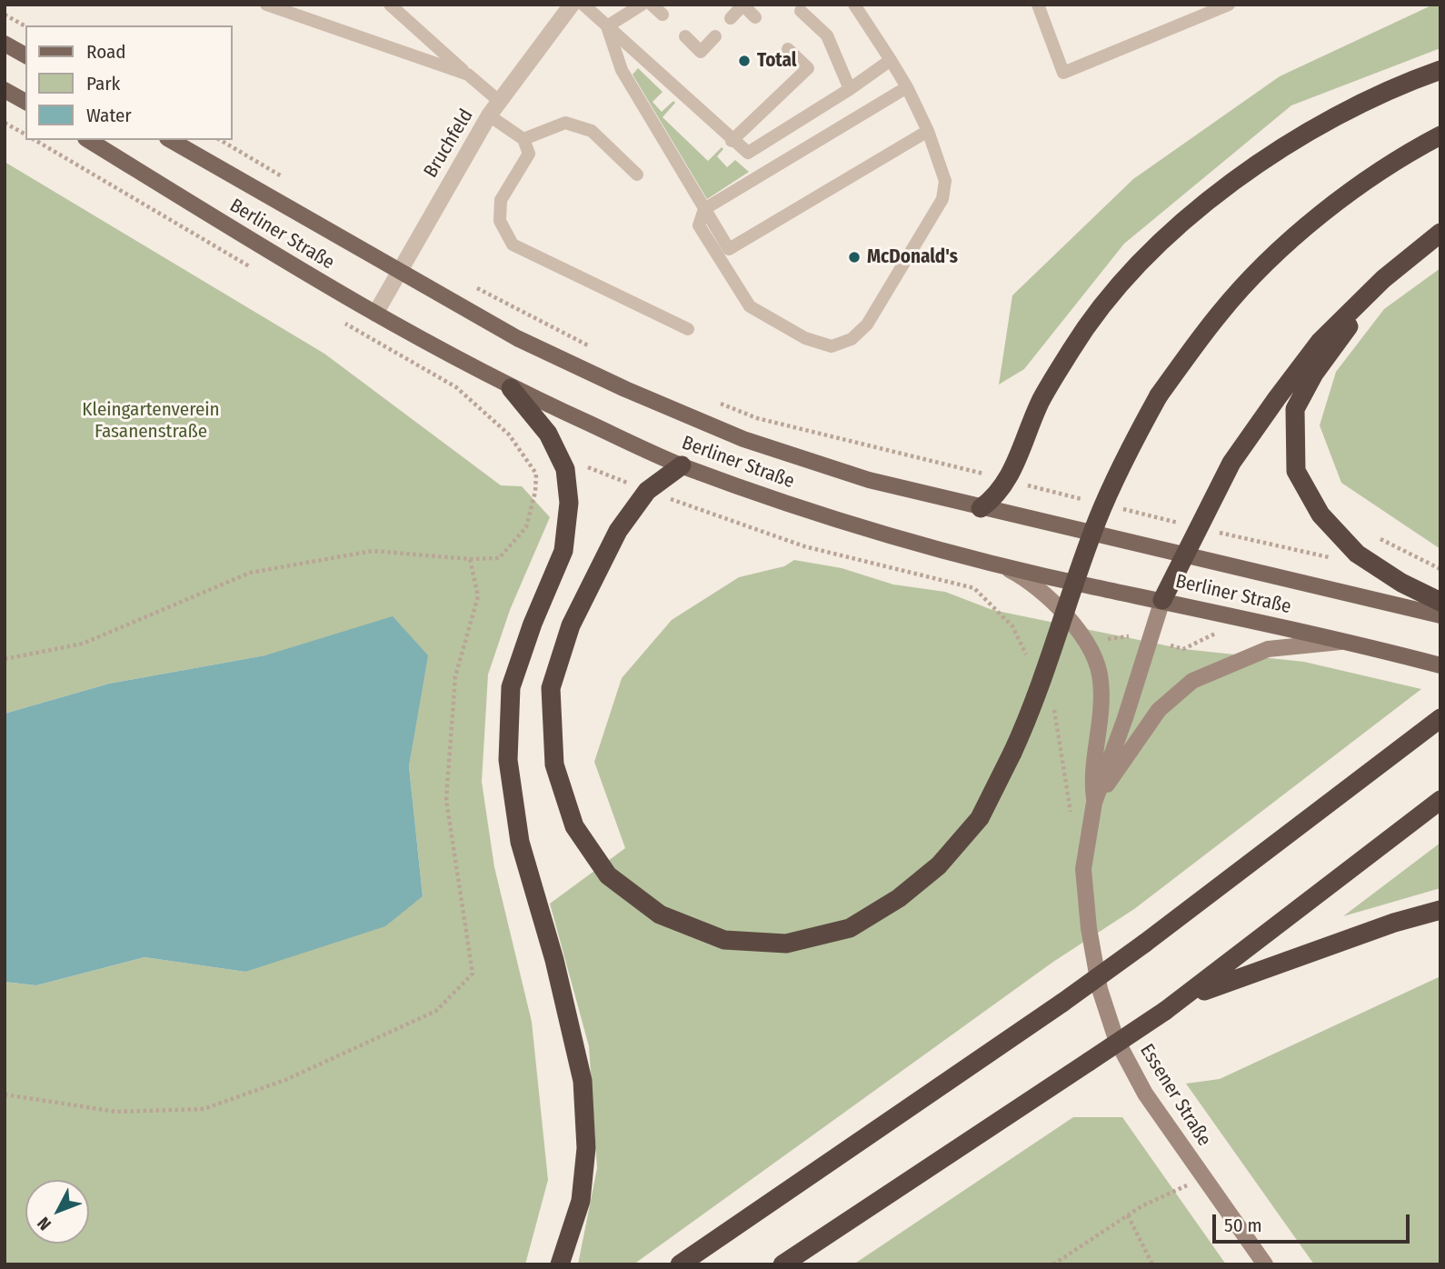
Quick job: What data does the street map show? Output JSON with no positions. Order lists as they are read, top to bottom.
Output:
{
  "streets": {
    "main road": ["Berliner Straße", "Essener Straße"],
    "street": ["Bruchfeld"]
  },
  "crossings": [
    ["Bruchfeld", "Berliner Straße"],
    ["Berliner Straße", "Essener Straße"]
  ],
  "parks": ["Kleingartenverein Fasanenstraße"],
  "places": ["Total", "McDonald's"],
  "legend": ["Road", "Park", "Water"],
  "scale_bar": "50 m",
  "north": "bottom left"
}
